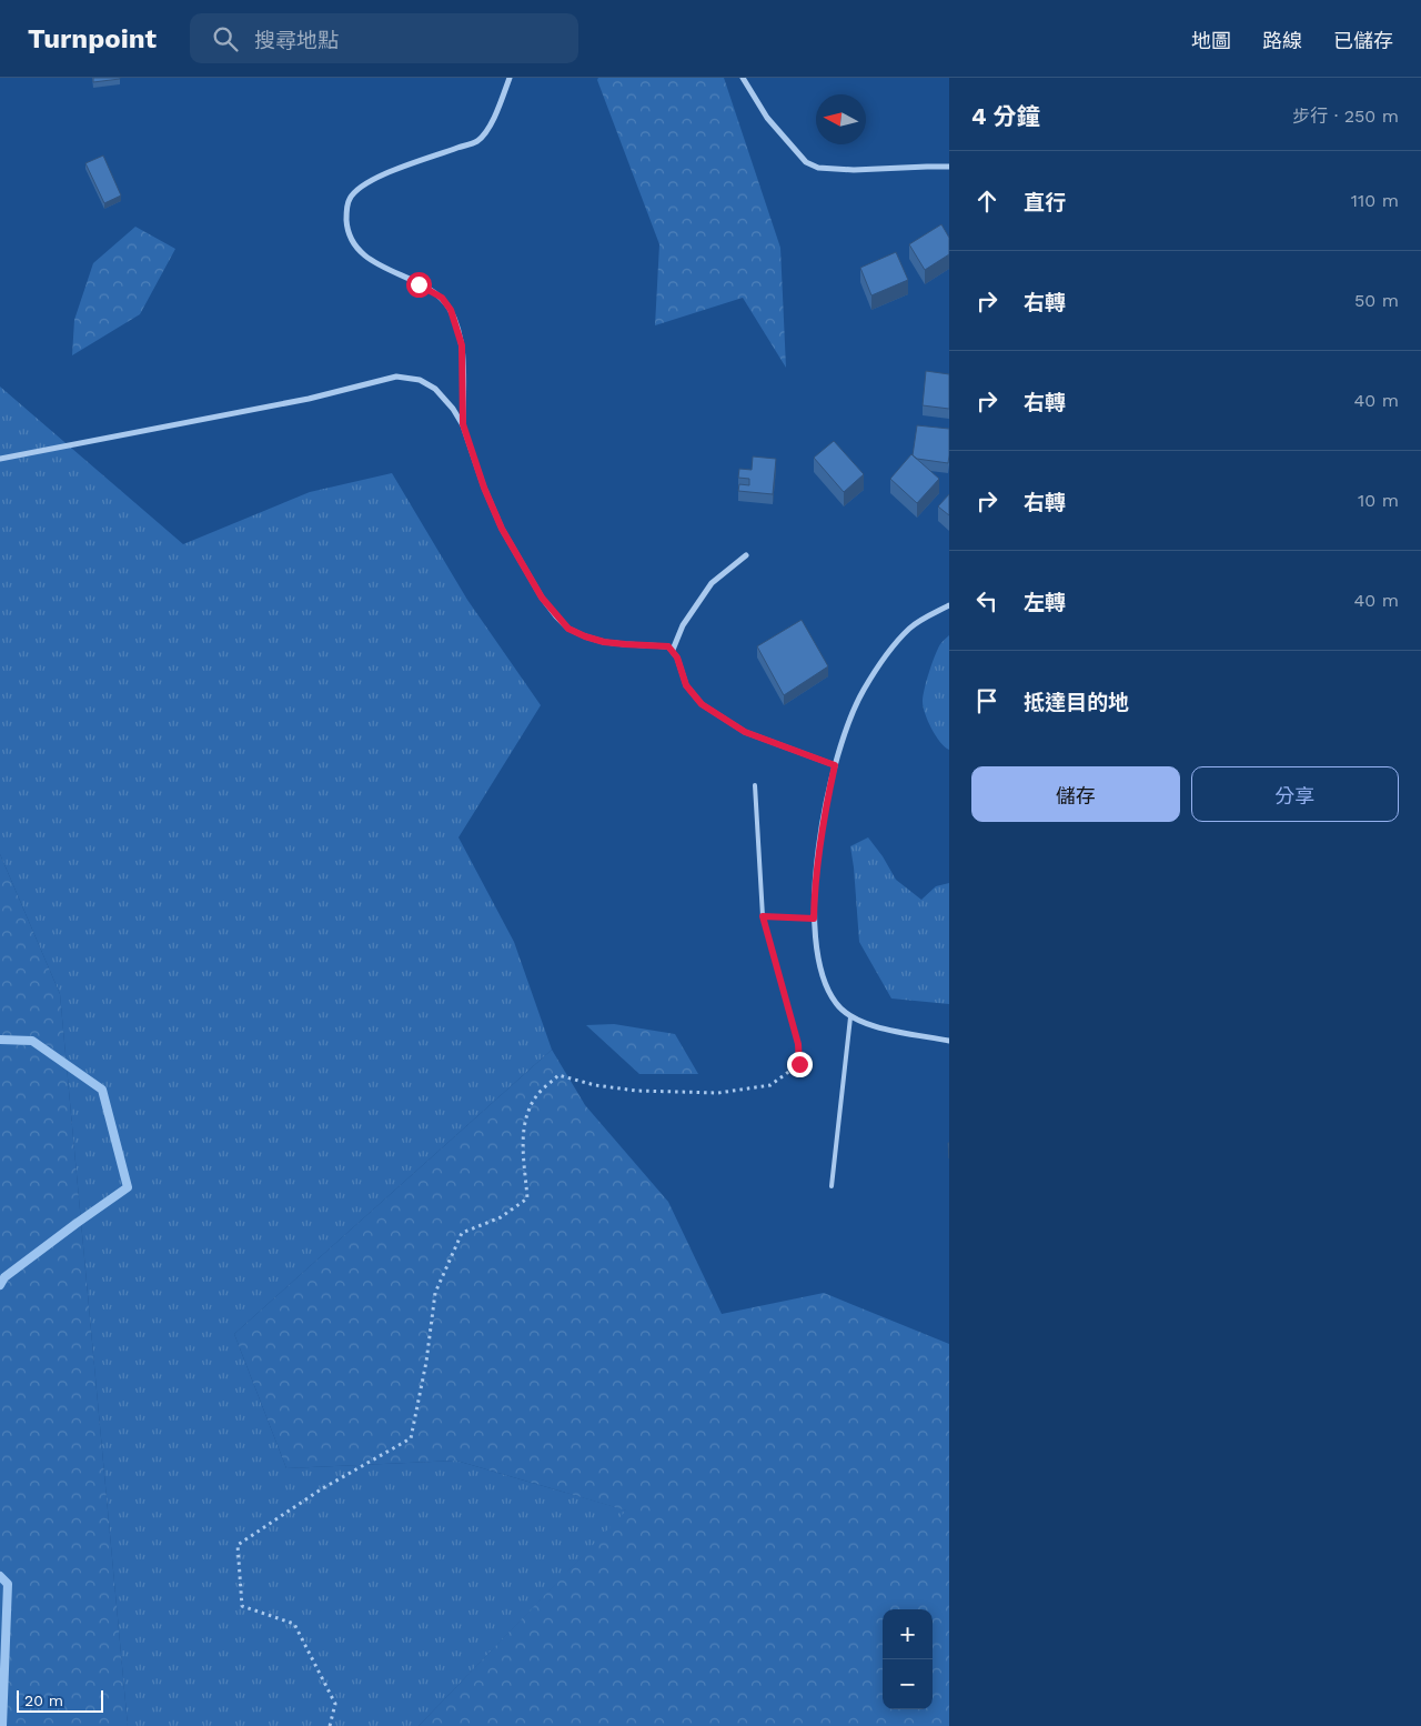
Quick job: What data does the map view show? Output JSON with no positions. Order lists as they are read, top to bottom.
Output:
{
  "scale_bar": "20 m",
  "north": "left",
  "page": {
    "header": "Turnpoint",
    "search": "搜尋地點",
    "nav": ["地圖", "路線", "已儲存"],
    "heading": ["4 分鐘", "步行 · 250 m"],
    "list": [
      ["直行", "110 m"],
      ["右轉", "50 m"],
      ["右轉", "40 m"],
      ["右轉", "10 m"],
      ["左轉", "40 m"],
      "抵達目的地"
    ],
    "buttons": ["儲存", "分享"],
    "map_buttons": ["+", "−"],
    "scale": "20 m"
  }
}
